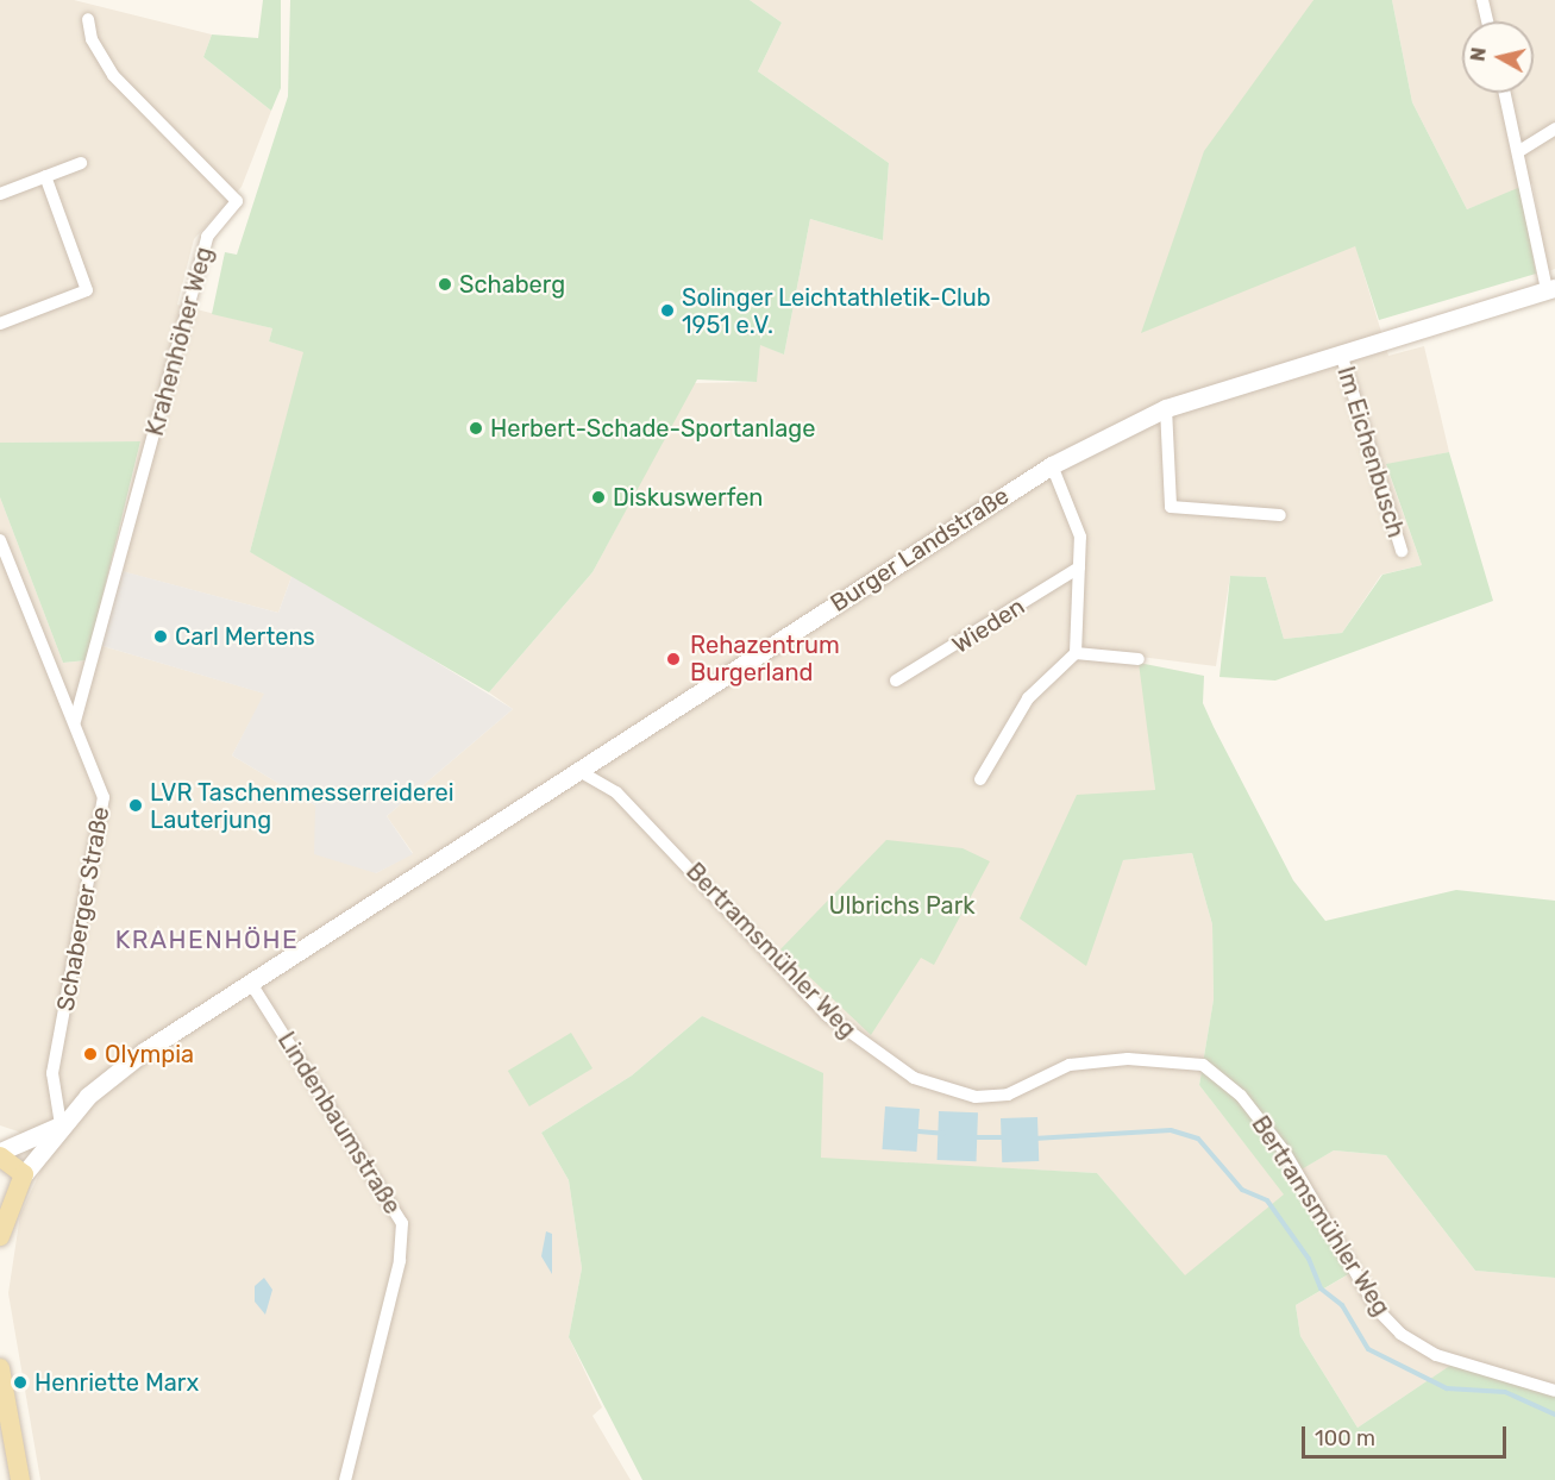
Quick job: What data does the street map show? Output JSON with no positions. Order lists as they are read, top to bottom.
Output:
{
  "streets": {
    "main road": ["Burger Landstraße"],
    "street": [
      "Krahenhöher Weg",
      "Im Eichenbusch",
      "Wieden",
      "Schaberger Straße",
      "Bertramsmühler Weg",
      "Lindenbaumstraße"
    ]
  },
  "crossings": [
    ["Krahenhöher Weg", "Schaberger Straße"],
    ["Im Eichenbusch", "Burger Landstraße"],
    ["Burger Landstraße", "Schaberger Straße"],
    ["Burger Landstraße", "Bertramsmühler Weg"],
    ["Burger Landstraße", "Lindenbaumstraße"]
  ],
  "districts": ["KRAHENHÖHE"],
  "parks": ["Ulbrichs Park"],
  "places": [
    "Schaberg",
    "Solinger Leichtathletik-Club 1951 e.V.",
    "Herbert-Schade-Sportanlage",
    "Diskuswerfen",
    "Carl Mertens",
    "Rehazentrum Burgerland",
    "LVR Taschenmesserreiderei Lauterjung",
    "Olympia",
    "Henriette Marx"
  ],
  "scale_bar": "100 m",
  "north": "left"
}
